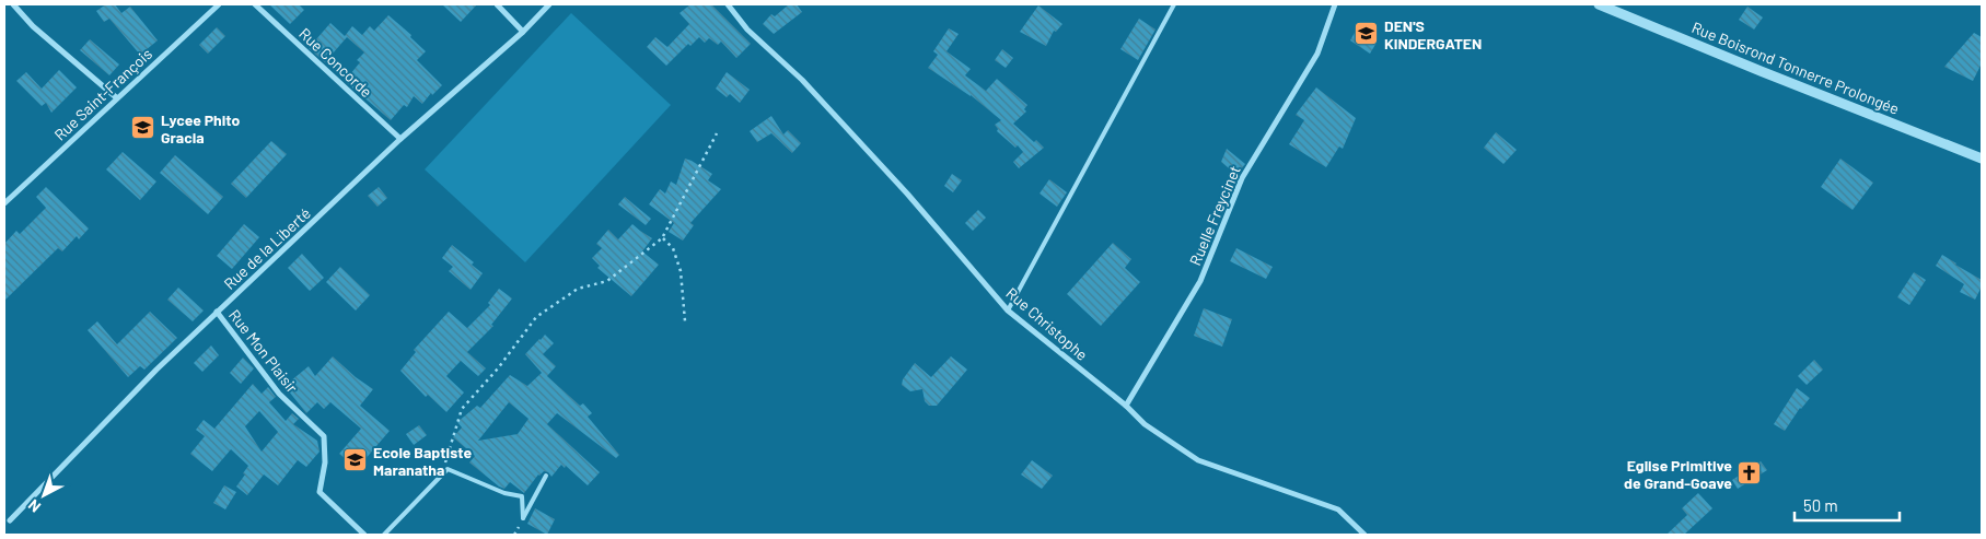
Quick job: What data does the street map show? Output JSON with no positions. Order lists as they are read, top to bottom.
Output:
{
  "streets": {
    "street": [
      "Rue Concorde",
      "Rue Boisrond Tonnerre Prolongée",
      "Rue Saint-François",
      "Ruelle Freycinet",
      "Rue de la Liberté",
      "Rue Christophe",
      "Rue Mon Plaisir"
    ]
  },
  "crossings": [
    ["Rue Concorde", "Rue de la Liberté"],
    ["Ruelle Freycinet", "Rue Christophe"],
    ["Rue de la Liberté", "Rue Mon Plaisir"]
  ],
  "places": {
    "school or university": ["DEN'S KINDERGATEN", "Lycee Phito Gracia", "Ecole Baptiste Maranatha"],
    "church": ["Eglise Primitive de Grand-Goave"]
  },
  "scale_bar": "50 m",
  "north": "bottom left"
}
